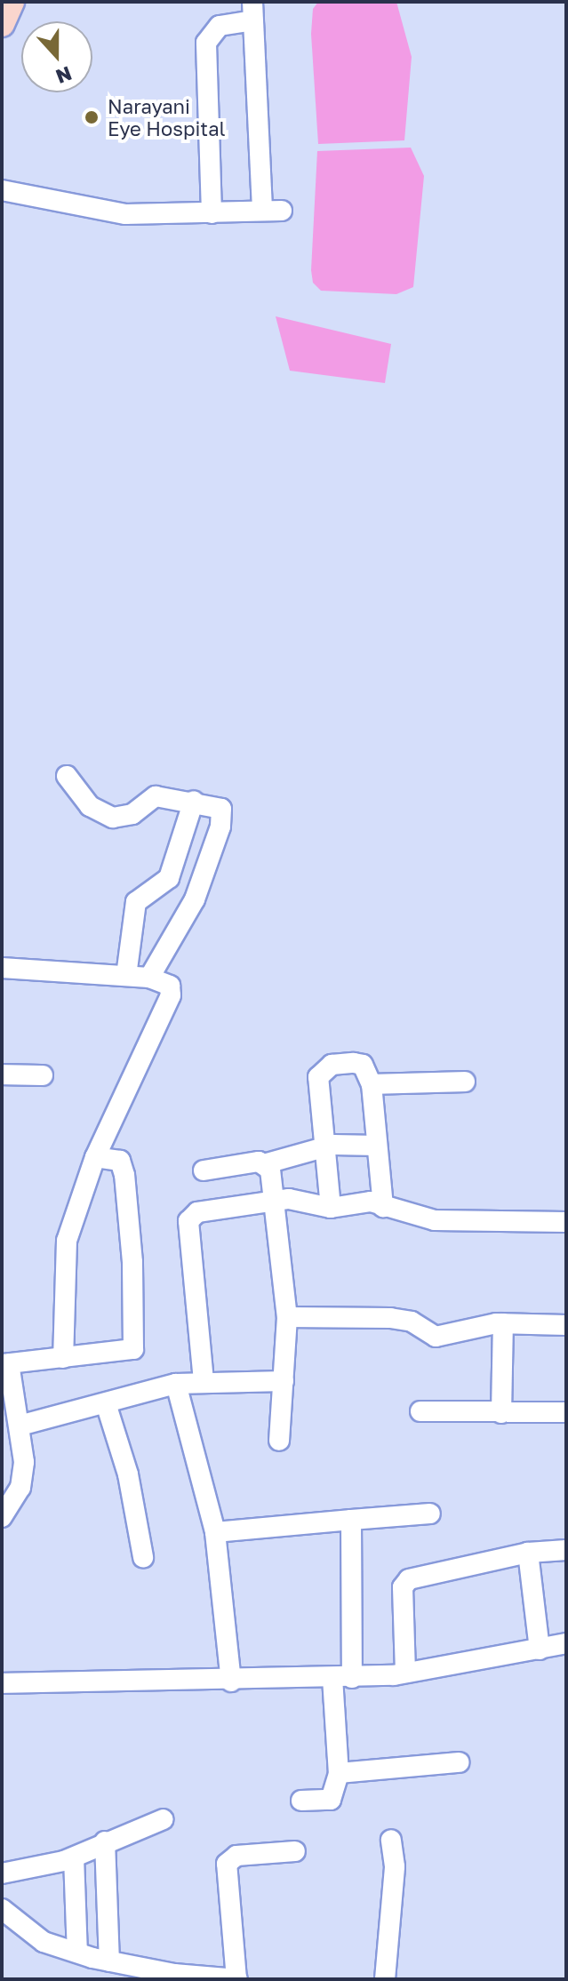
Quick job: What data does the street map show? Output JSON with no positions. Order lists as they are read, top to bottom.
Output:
{
  "places": ["Narayani Eye Hospital"],
  "north": "bottom"
}
